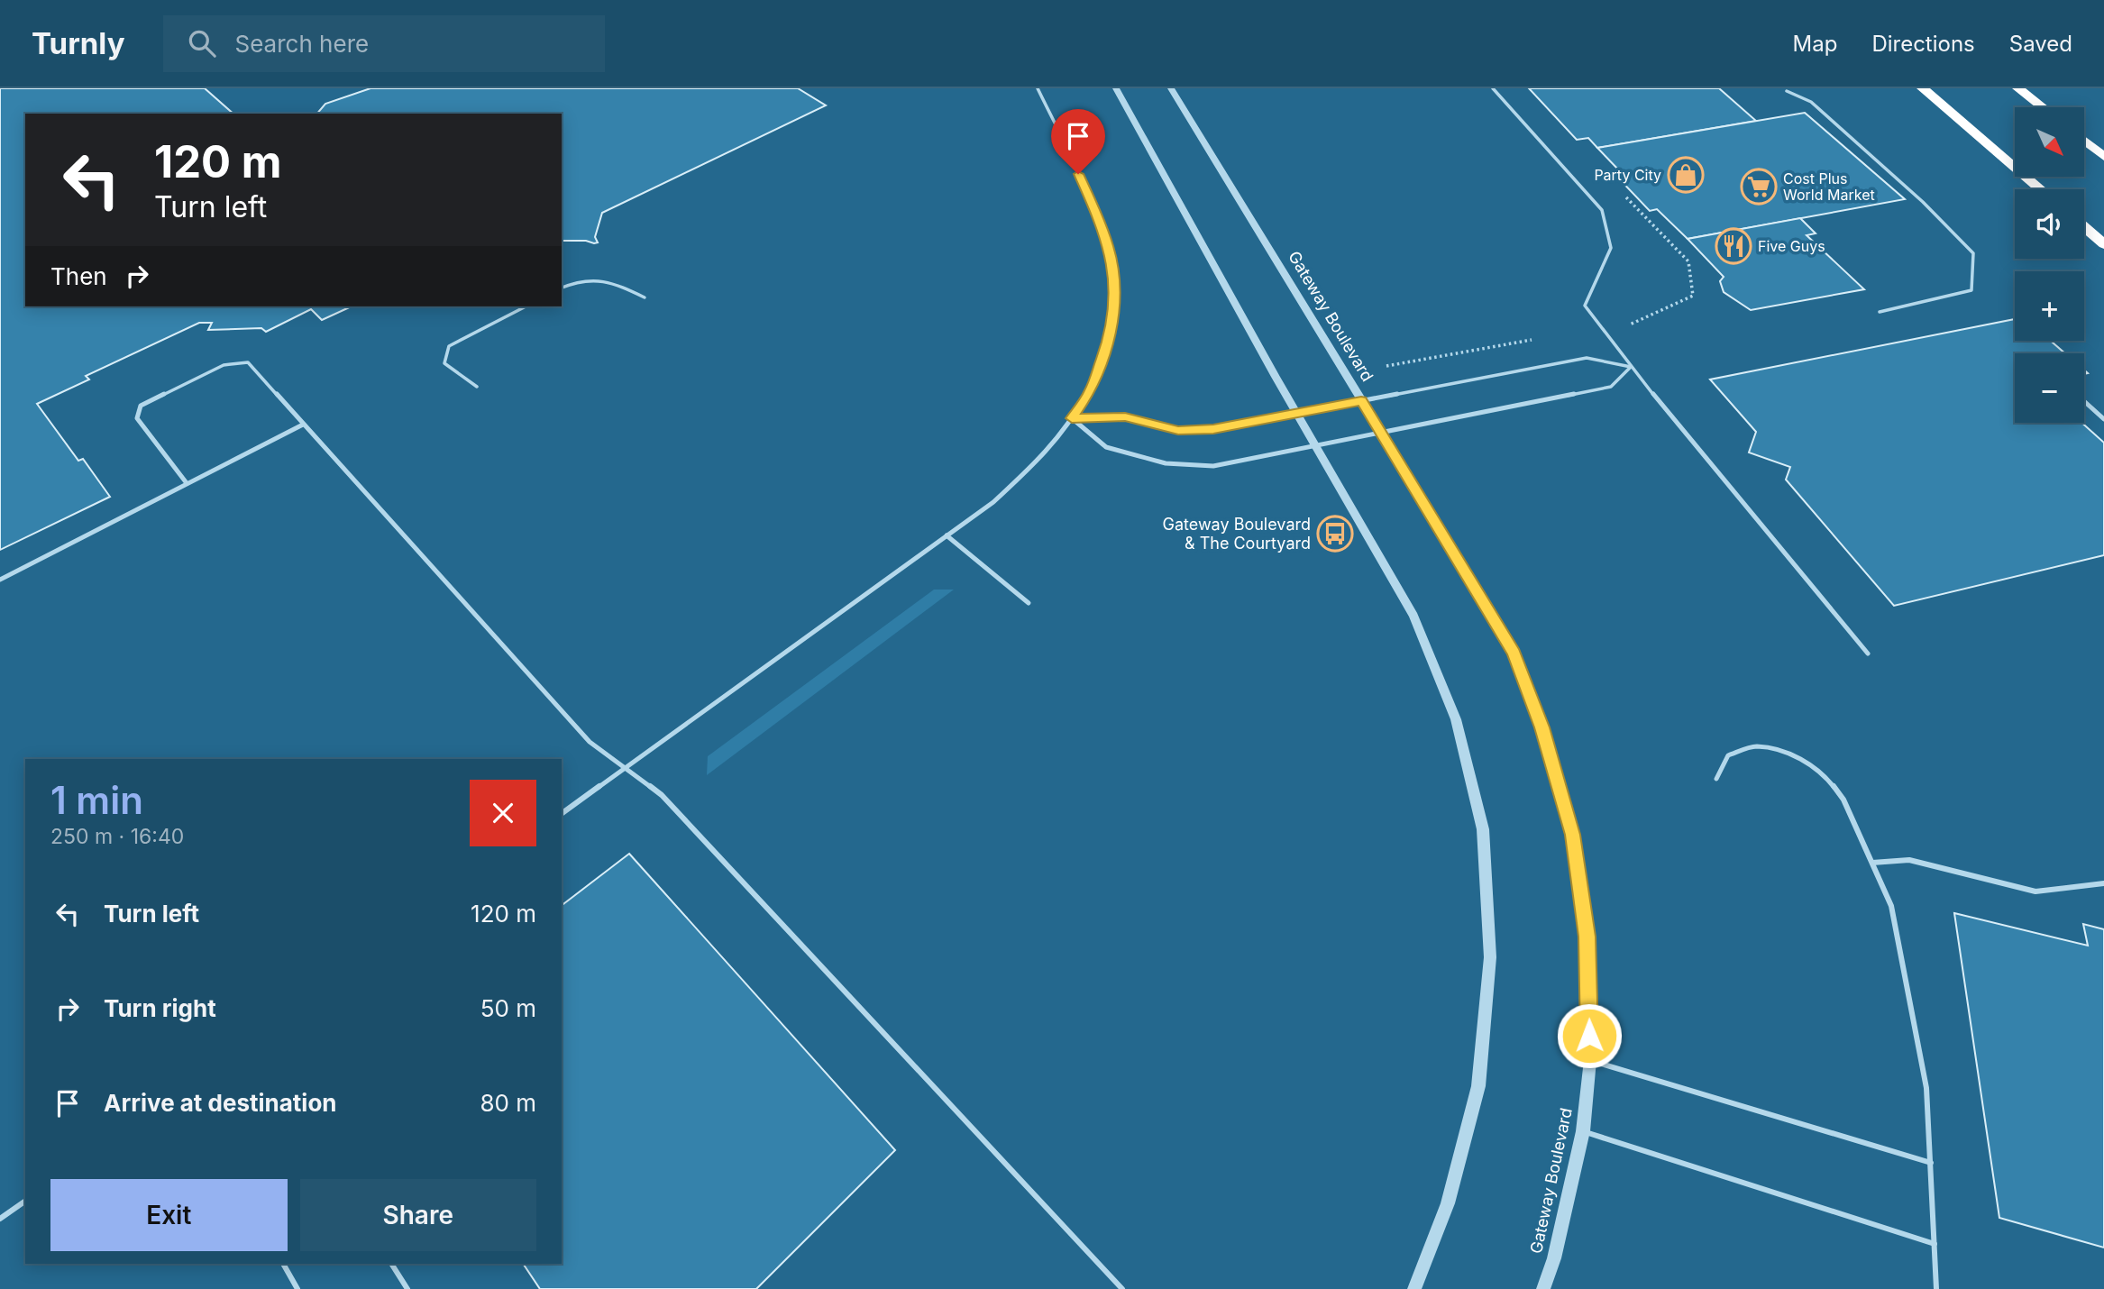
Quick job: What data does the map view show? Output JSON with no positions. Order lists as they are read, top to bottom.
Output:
{
  "streets": {
    "street": ["Gateway Boulevard"]
  },
  "places": {
    "shop": ["Party City"],
    "supermarket": ["Cost Plus World Market"],
    "restaurant": ["Five Guys"],
    "bus stop": ["Gateway Boulevard & The Courtyard"]
  },
  "north": "bottom right",
  "page": {
    "header": "Turnly",
    "search": "Search here",
    "nav": ["Map", "Directions", "Saved"],
    "map_buttons": ["+", "−"],
    "turn": ["120 m", "Turn left"],
    "then": "Then",
    "heading": ["1 min", "250 m · 16:40"],
    "list": [
      {
        "name": "Turn left",
        "value": "120 m"
      },
      {
        "name": "Turn right",
        "value": "50 m"
      },
      {
        "name": "Arrive at destination",
        "value": "80 m"
      }
    ],
    "buttons": ["Exit", "Share"]
  }
}
